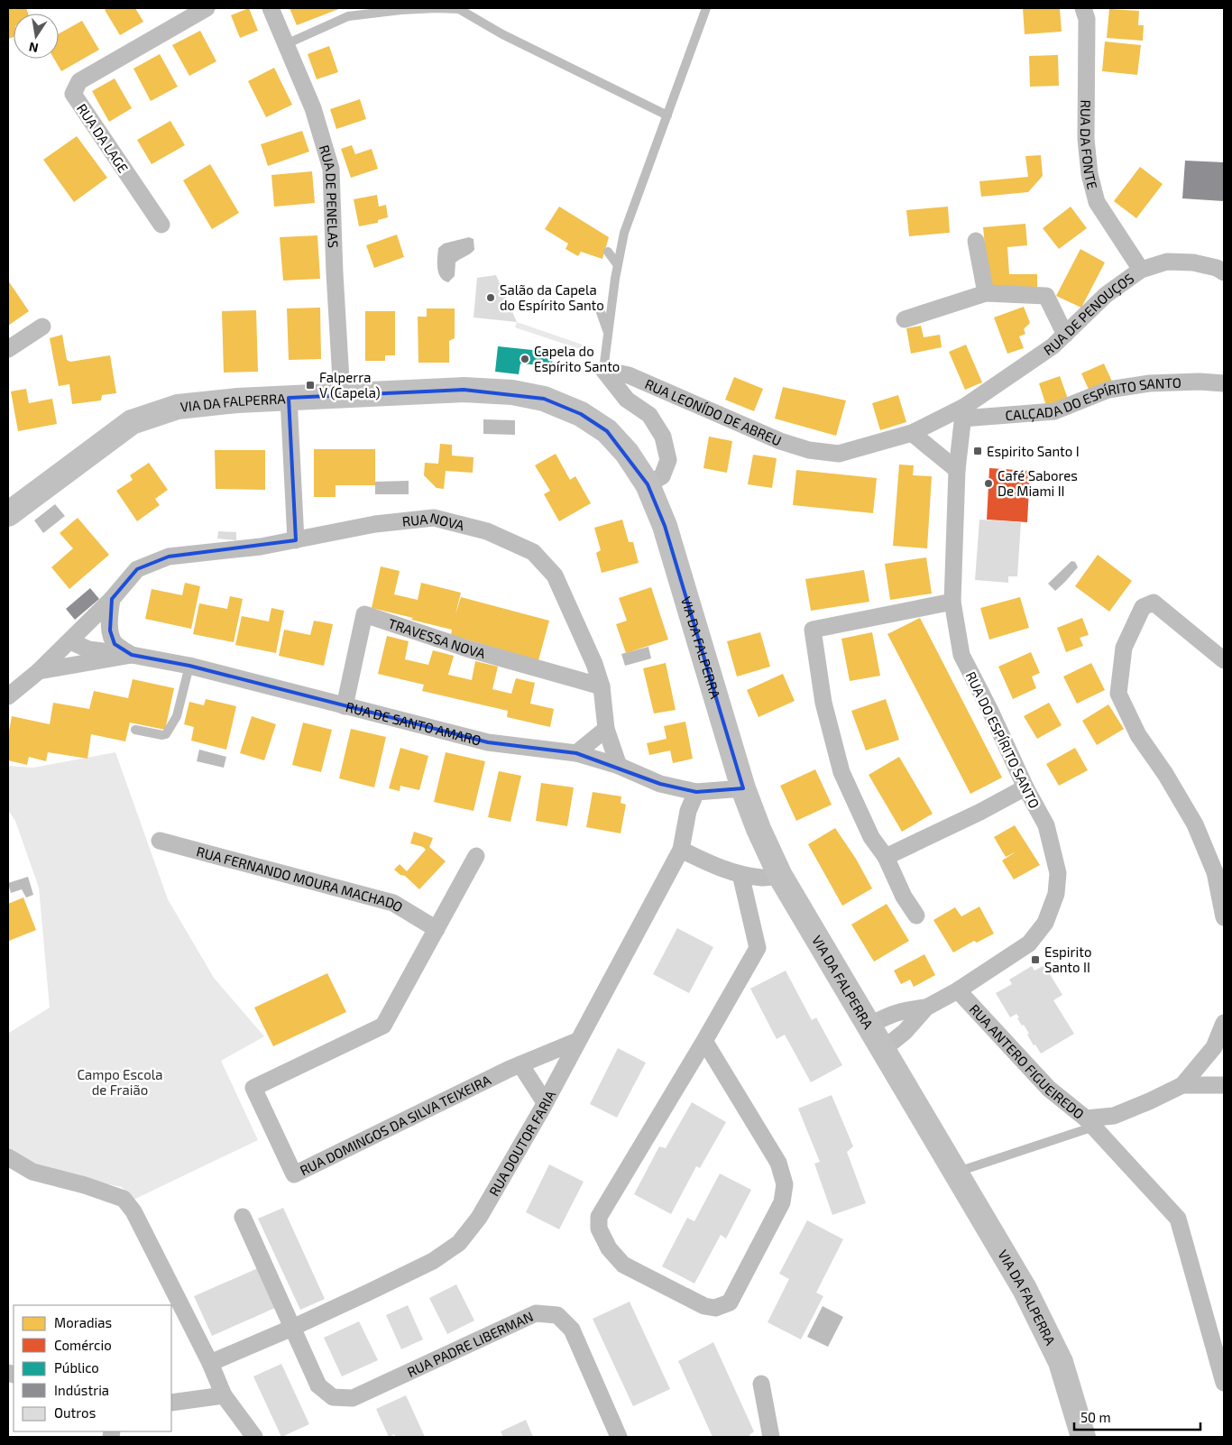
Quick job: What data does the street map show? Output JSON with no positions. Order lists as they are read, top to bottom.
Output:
{
  "streets": {
    "main road": ["VIA DA FALPERRA"],
    "street": [
      "RUA DA LAGE",
      "RUA DA FONTE",
      "RUA DE PENELAS",
      "RUA DE PENOUÇOS",
      "CALÇADA DO ESPÍRITO SANTO",
      "RUA LEONÍDO DE ABREU",
      "RUA NOVA",
      "TRAVESSA NOVA",
      "RUA DE SANTO AMARO",
      "RUA DO ESPÍRITO SANTO",
      "RUA FERNANDO MOURA MACHADO",
      "RUA ANTERO FIGUEIREDO",
      "RUA DOMINGOS DA SILVA TEIXEIRA",
      "RUA DOUTOR FARIA",
      "RUA PADRE LIBERMAN"
    ]
  },
  "crossings": [
    ["RUA DA FONTE", "RUA DE PENOUÇOS"],
    ["RUA DE PENELAS", "VIA DA FALPERRA"],
    ["RUA DE PENOUÇOS", "CALÇADA DO ESPÍRITO SANTO"],
    ["RUA DE PENOUÇOS", "RUA LEONÍDO DE ABREU"],
    ["RUA DE PENOUÇOS", "RUA DO ESPÍRITO SANTO"],
    ["CALÇADA DO ESPÍRITO SANTO", "RUA LEONÍDO DE ABREU"],
    ["CALÇADA DO ESPÍRITO SANTO", "RUA DO ESPÍRITO SANTO"],
    ["VIA DA FALPERRA", "RUA LEONÍDO DE ABREU"],
    ["VIA DA FALPERRA", "RUA DE SANTO AMARO"],
    ["RUA LEONÍDO DE ABREU", "RUA DO ESPÍRITO SANTO"],
    ["RUA NOVA", "TRAVESSA NOVA"],
    ["RUA NOVA", "RUA DE SANTO AMARO"],
    ["TRAVESSA NOVA", "RUA DE SANTO AMARO"],
    ["RUA DE SANTO AMARO", "RUA DOUTOR FARIA"],
    ["RUA DO ESPÍRITO SANTO", "RUA ANTERO FIGUEIREDO"],
    ["RUA FERNANDO MOURA MACHADO", "RUA DOMINGOS DA SILVA TEIXEIRA"],
    ["RUA DOMINGOS DA SILVA TEIXEIRA", "RUA DOUTOR FARIA"],
    ["RUA DOUTOR FARIA", "RUA PADRE LIBERMAN"]
  ],
  "parks": ["Campo Escola de Fraião"],
  "places": {
    "other": ["Salão da Capela do Espírito Santo", "Capela do Espírito Santo", "Café Sabores De Miami II"],
    "transit": ["Falperra V (Capela)", "Espirito Santo I", "Espirito Santo II"]
  },
  "legend": [
    "Moradias",
    "Comércio",
    "Público",
    "Indústria",
    "Outros"
  ],
  "scale_bar": "50 m",
  "north": "bottom"
}
